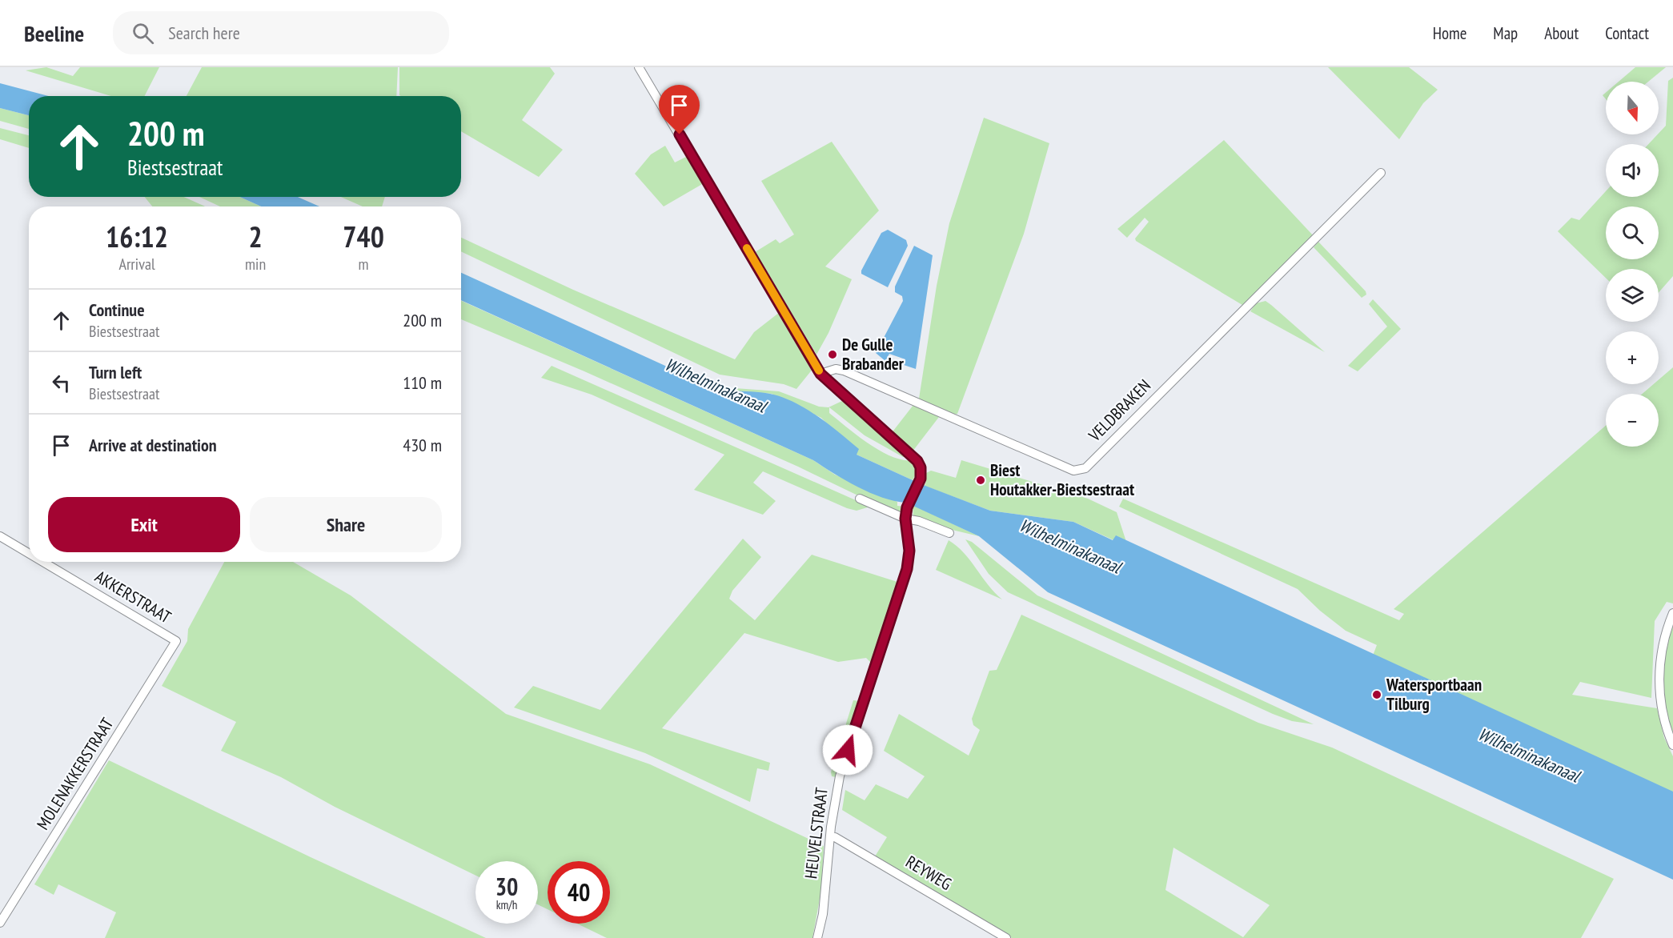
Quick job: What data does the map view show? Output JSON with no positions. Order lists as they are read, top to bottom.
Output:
{
  "streets": {
    "street": [
      "VELDBRAKEN",
      "AKKERSTRAAT",
      "MOLENAKKERSTRAAT",
      "HEUVELSTRAAT",
      "REYWEG"
    ]
  },
  "crossings": [
    ["VELDBRAKEN", "HEUVELSTRAAT"],
    ["AKKERSTRAAT", "MOLENAKKERSTRAAT"]
  ],
  "water": ["Wilhelminakanaal"],
  "places": ["De Gulle Brabander", "Biest Houtakker-Biestsestraat", "Watersportbaan Tilburg"],
  "north": "bottom",
  "page": {
    "header": "Beeline",
    "search": "Search here",
    "nav": [
      "Home",
      "Map",
      "About",
      "Contact"
    ],
    "map_buttons": ["+", "−"],
    "turn": ["200 m", "Biestsestraat"],
    "eta": [
      "16:12",
      "Arrival",
      "2",
      "min",
      "740",
      "m"
    ],
    "list": [
      {
        "name": "Continue",
        "note": "Biestsestraat",
        "value": "200 m"
      },
      {
        "name": "Turn left",
        "note": "Biestsestraat",
        "value": "110 m"
      },
      {
        "name": "Arrive at destination",
        "value": "430 m"
      }
    ],
    "buttons": ["Exit", "Share"],
    "speed": "30 km/h",
    "limit": "40"
  }
}
